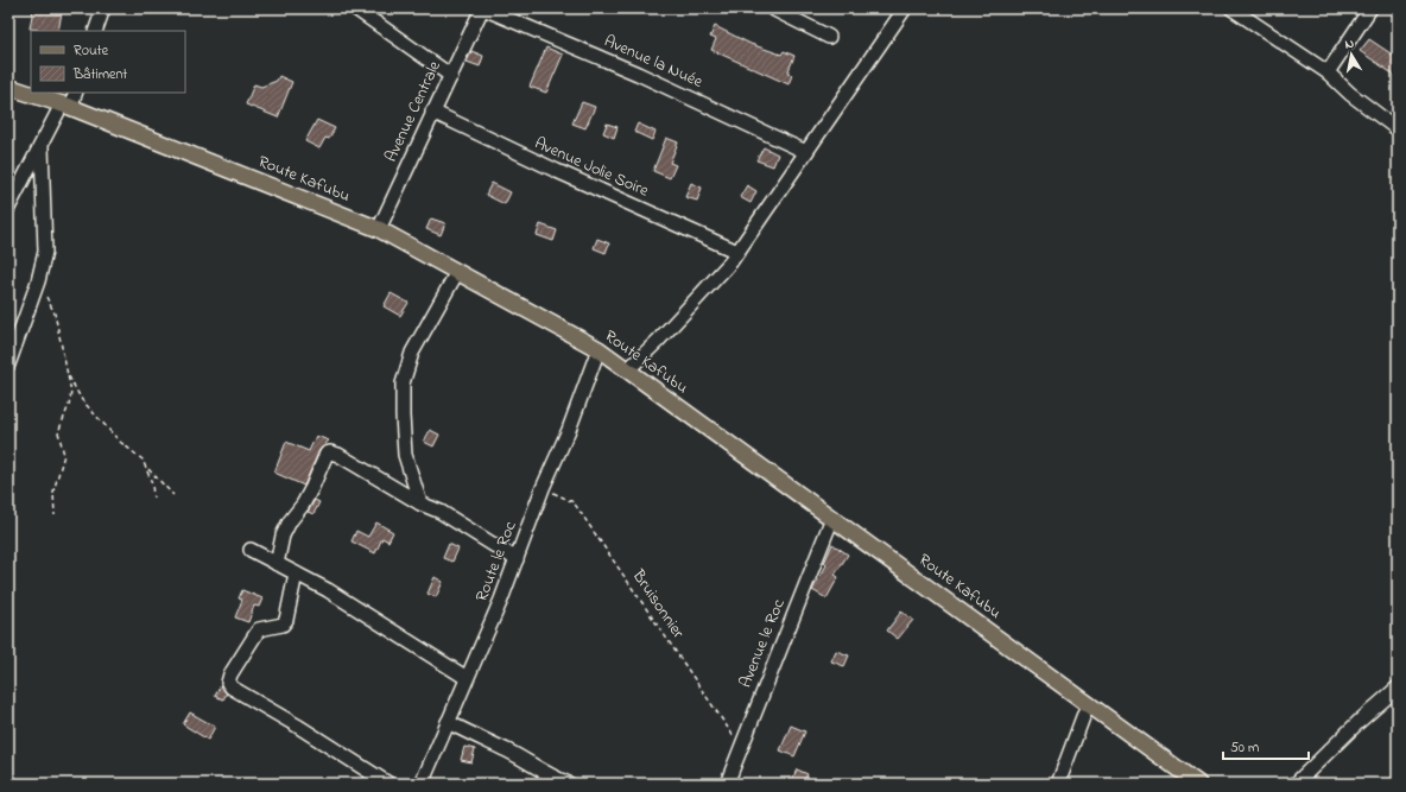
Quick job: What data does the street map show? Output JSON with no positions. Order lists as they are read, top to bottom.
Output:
{
  "streets": {
    "main road": ["Route Kafubu"],
    "street": [
      "Avenue la Nuée",
      "Avenue Centrale",
      "Avenue Jolie Soire",
      "Route le Roc",
      "Avenue le Roc"
    ],
    "path": ["Bruisonnier"]
  },
  "crossings": [
    ["Avenue la Nuée", "Avenue Centrale"],
    ["Avenue Centrale", "Avenue Jolie Soire"],
    ["Avenue Centrale", "Route Kafubu"],
    ["Route Kafubu", "Route le Roc"],
    ["Route Kafubu", "Avenue le Roc"],
    ["Route le Roc", "Bruisonnier"],
    ["Bruisonnier", "Avenue le Roc"]
  ],
  "legend": ["Route", "Bâtiment"],
  "scale_bar": "50 m",
  "north": "top"
}
